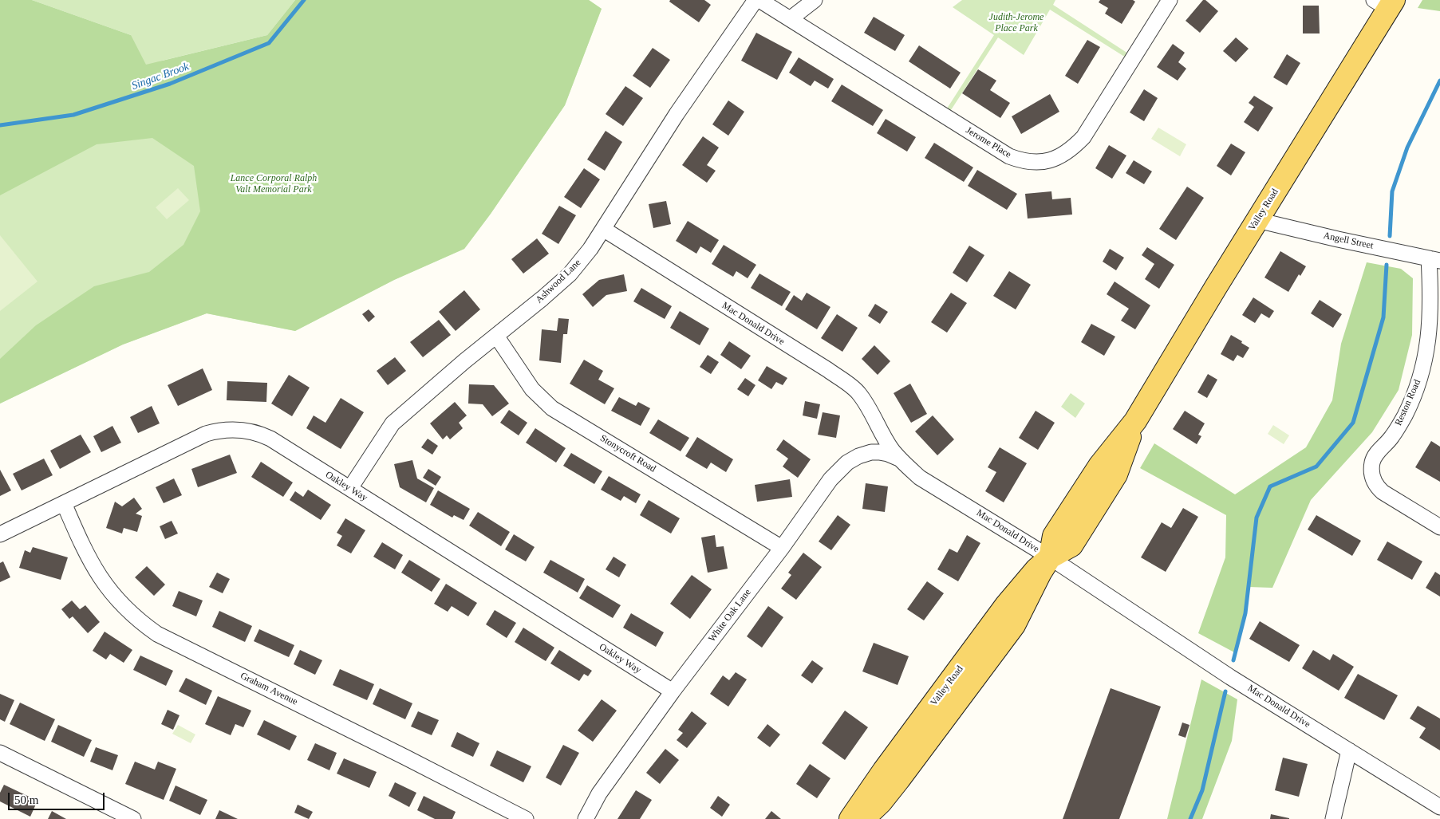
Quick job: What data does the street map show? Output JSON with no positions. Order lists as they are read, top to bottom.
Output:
{
  "streets": {
    "main road": ["Valley Road"],
    "street": [
      "Jerome Place",
      "Angell Street",
      "Ashwood Lane",
      "Mac Donald Drive",
      "Reston Road",
      "Stonycroft Road",
      "Oakley Way",
      "White Oak Lane",
      "Graham Avenue"
    ]
  },
  "crossings": [
    ["Valley Road", "Angell Street"],
    ["Valley Road", "Mac Donald Drive"],
    ["Angell Street", "Reston Road"],
    ["Ashwood Lane", "Mac Donald Drive"],
    ["Ashwood Lane", "Stonycroft Road"],
    ["Ashwood Lane", "Oakley Way"],
    ["Mac Donald Drive", "White Oak Lane"],
    ["Stonycroft Road", "White Oak Lane"],
    ["Oakley Way", "White Oak Lane"],
    ["Oakley Way", "Graham Avenue"]
  ],
  "water": ["Singac Brook"],
  "parks": ["Judith-Jerome Place Park", "Lance Corporal Ralph Valt Memorial Park"],
  "scale_bar": "50 m"
}
